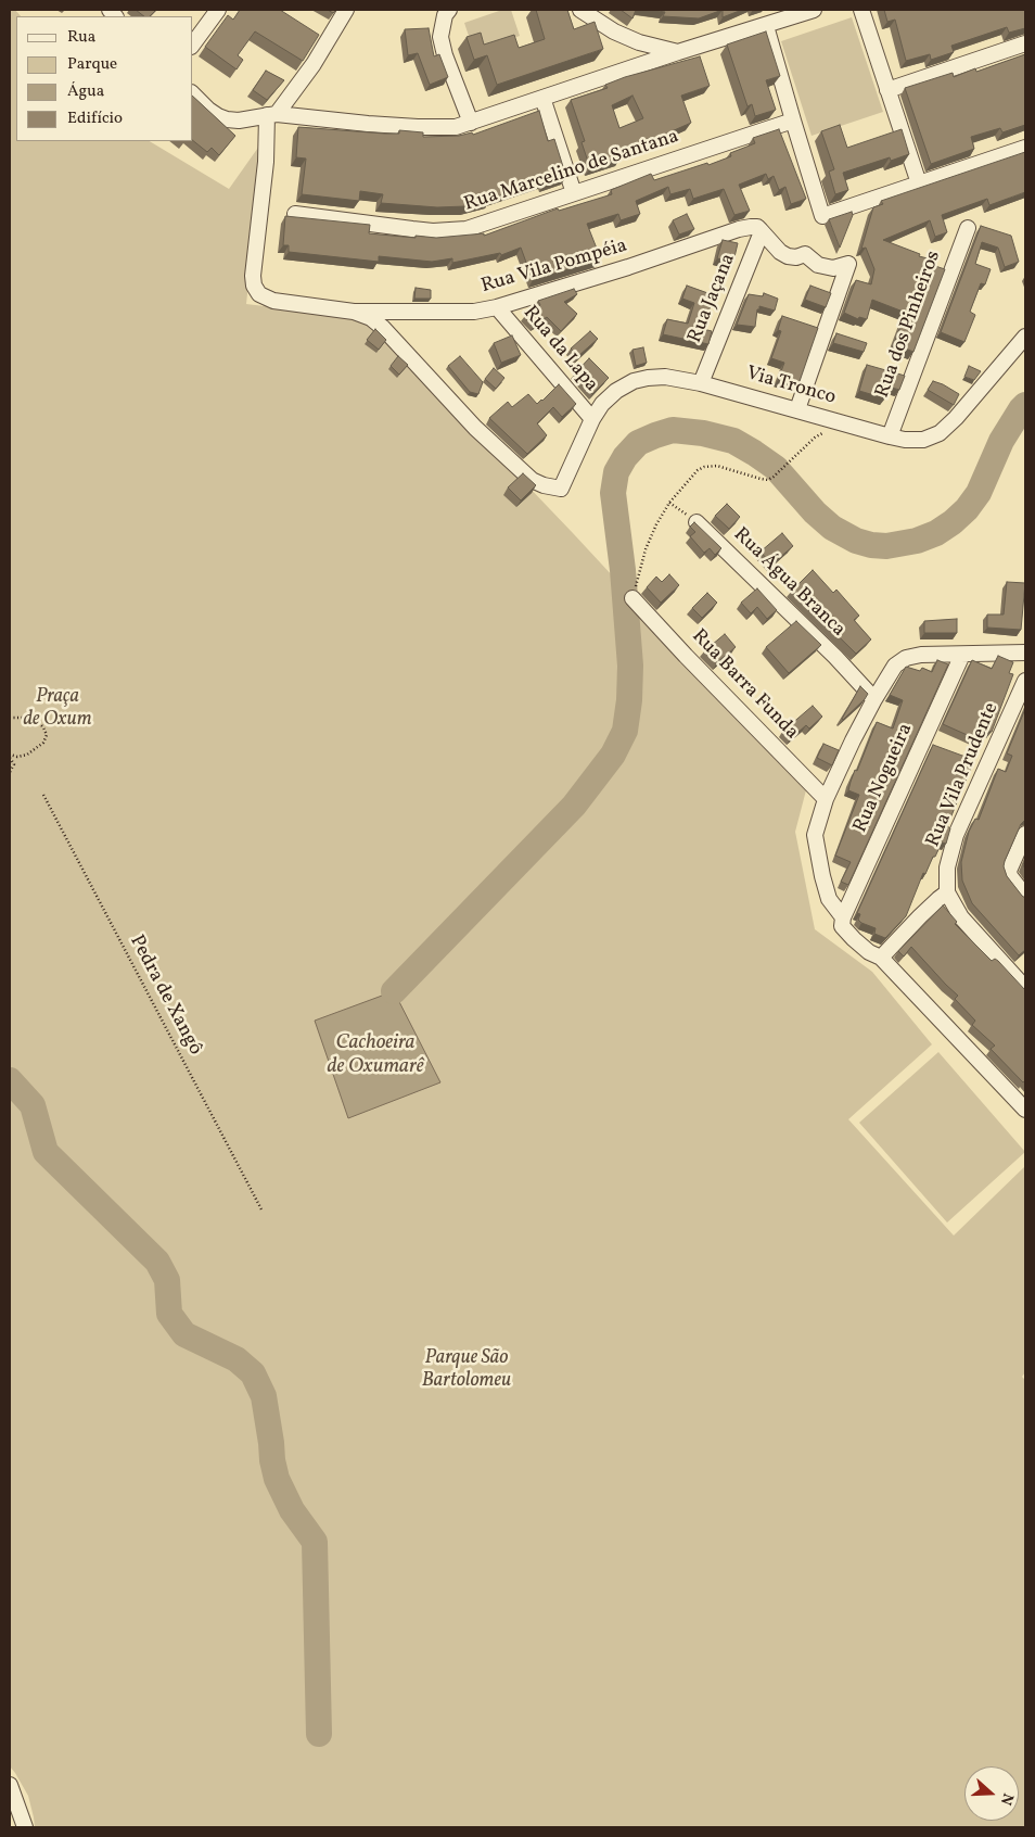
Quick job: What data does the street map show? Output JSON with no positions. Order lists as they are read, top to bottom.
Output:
{
  "streets": {
    "street": [
      "Rua Marcelino de Santana",
      "Rua Vila Pompéia",
      "Rua Jaçana",
      "Rua dos Pinheiros",
      "Rua da Lapa",
      "Via Tronco",
      "Rua Água Branca",
      "Rua Barra Funda",
      "Rua Vila Prudente",
      "Rua Nogueira"
    ],
    "path": ["Pedra de Xangô"]
  },
  "crossings": [
    ["Rua Vila Pompéia", "Rua Jaçana"],
    ["Rua Vila Pompéia", "Rua da Lapa"],
    ["Rua Vila Pompéia", "Via Tronco"],
    ["Rua Jaçana", "Via Tronco"],
    ["Rua dos Pinheiros", "Via Tronco"],
    ["Rua da Lapa", "Via Tronco"]
  ],
  "water": ["Cachoeira de Oxumarê"],
  "parks": ["Praça de Oxum", "Parque São Bartolomeu"],
  "legend": [
    "Rua",
    "Parque",
    "Água",
    "Edifício"
  ],
  "north": "right"
}
